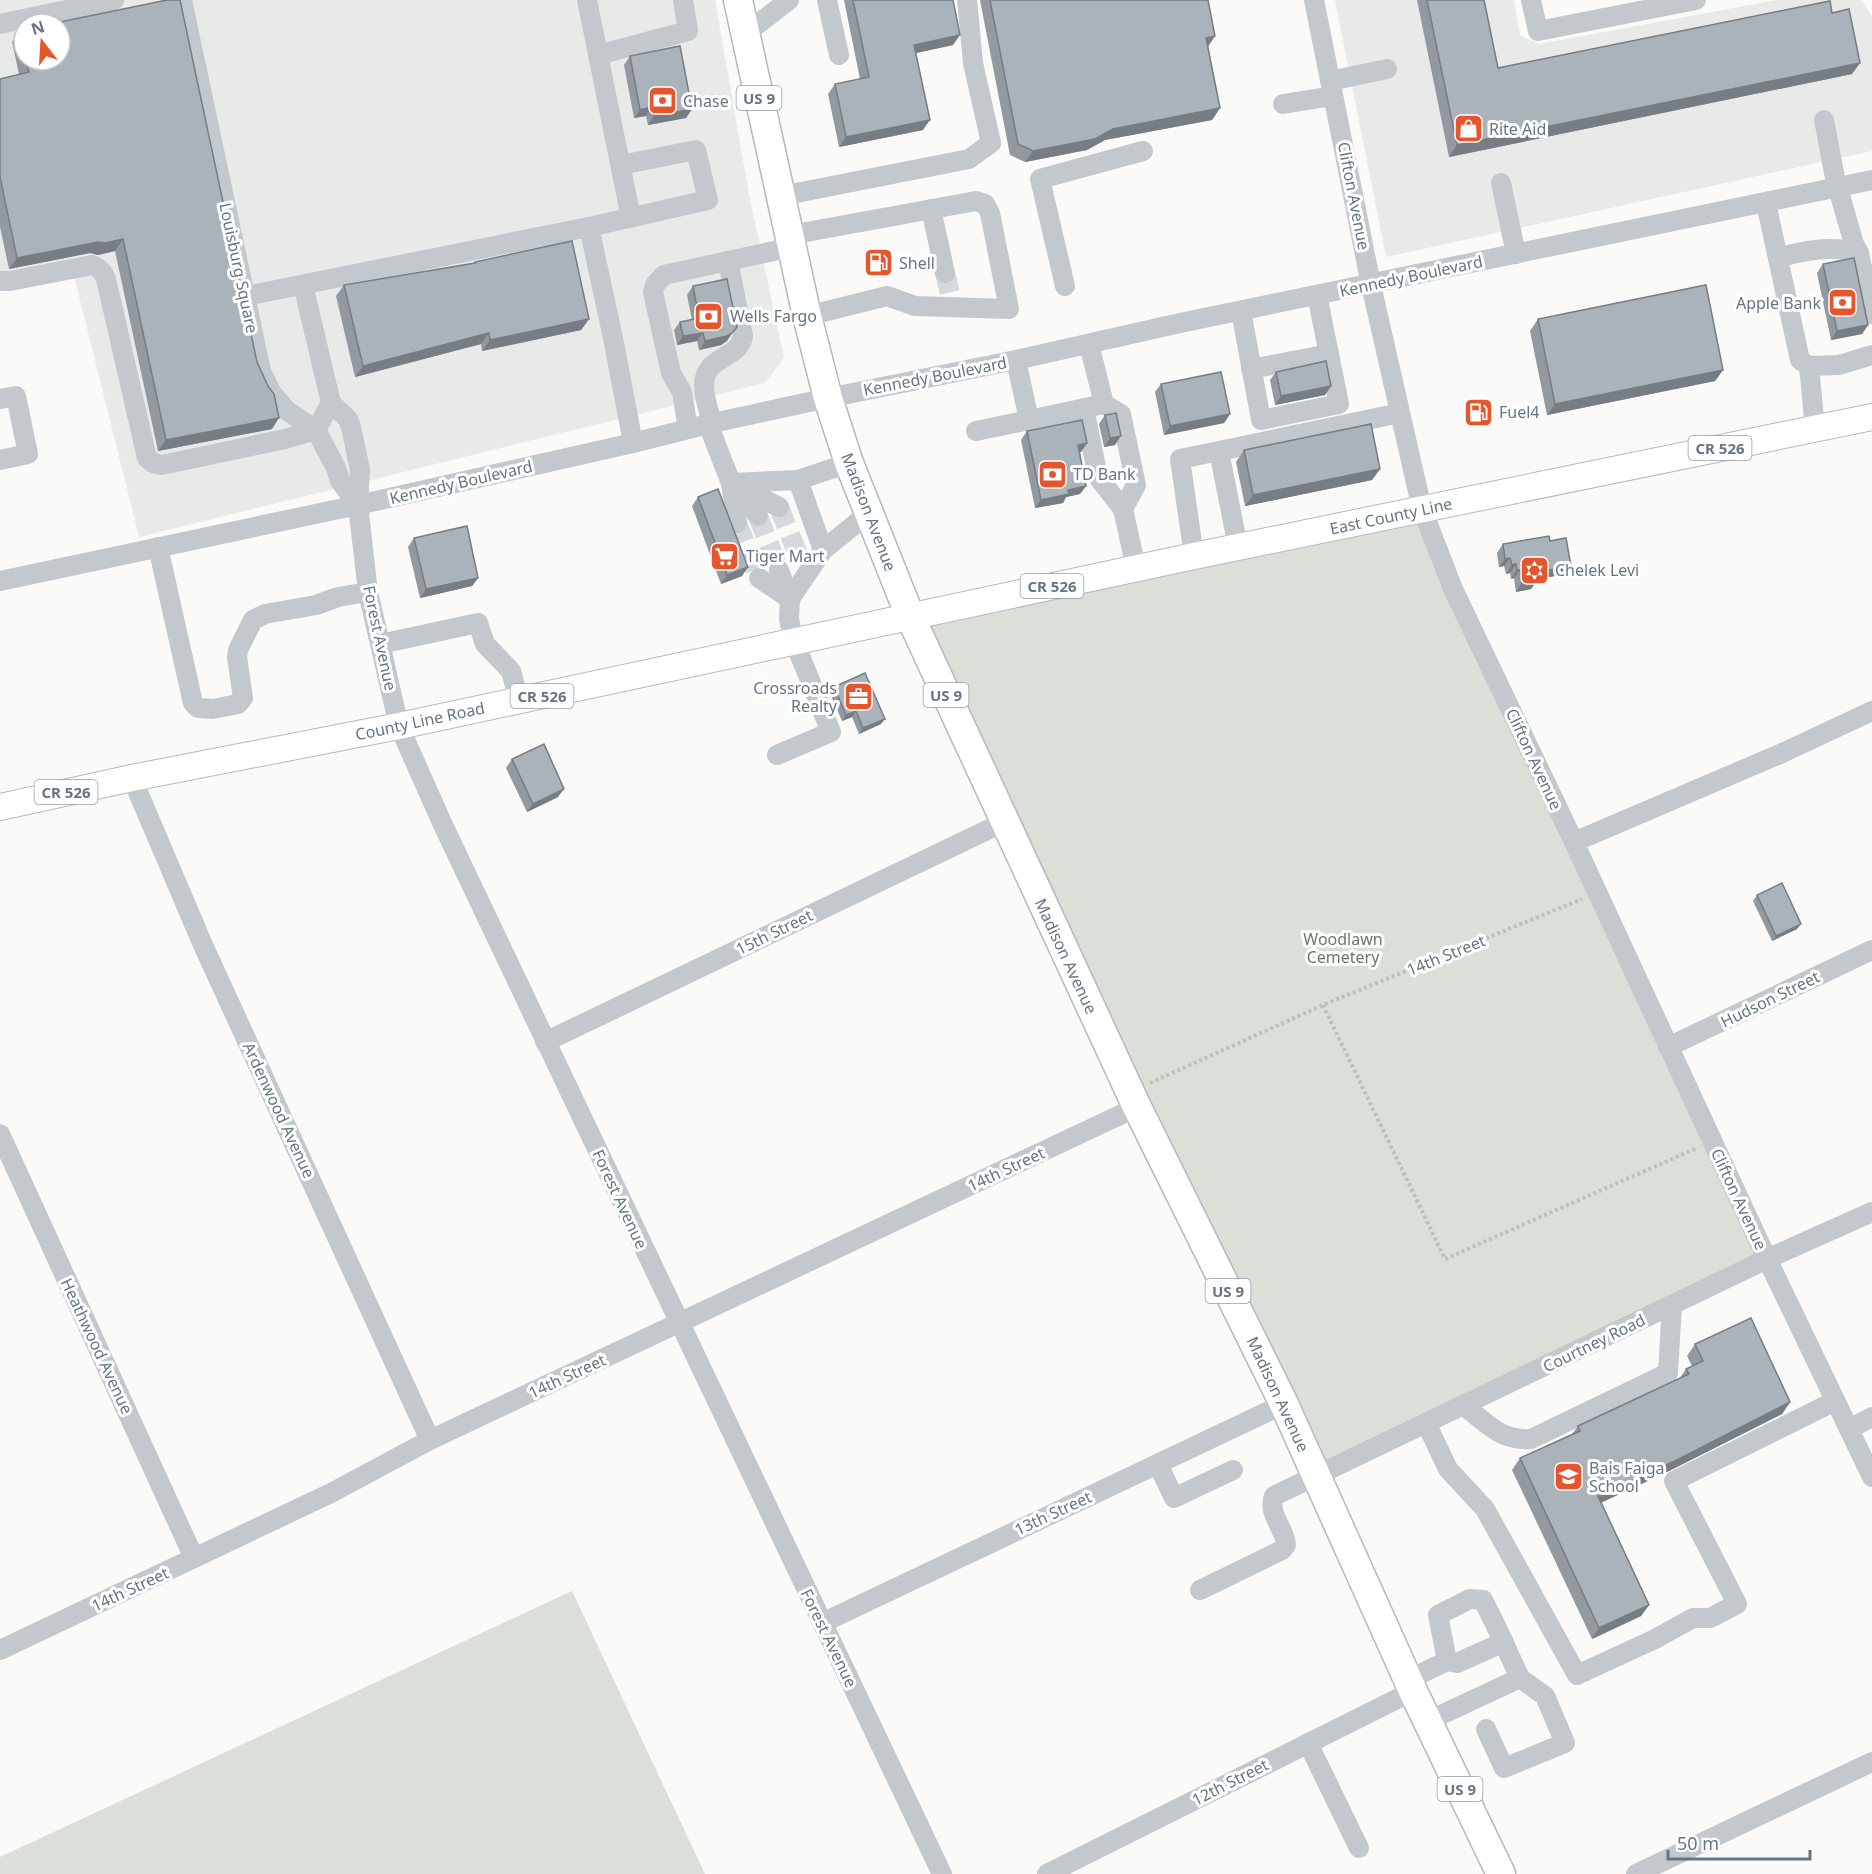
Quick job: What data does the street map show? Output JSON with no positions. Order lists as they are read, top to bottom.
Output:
{
  "streets": {
    "highway": ["US 9", "Madison Avenue"],
    "main road": ["CR 526", "East County Line", "County Line Road"],
    "street": [
      "Clifton Avenue",
      "Louisburg Square",
      "Kennedy Boulevard",
      "Forest Avenue",
      "15th Street",
      "14th Street",
      "Hudson Street",
      "Ardenwood Avenue",
      "Courtney Road",
      "Heathwood Avenue",
      "13th Street",
      "12th Street"
    ]
  },
  "crossings": [
    ["Clifton Avenue", "Kennedy Boulevard"],
    ["Clifton Avenue", "East County Line"],
    ["Clifton Avenue", "14th Street"],
    ["Clifton Avenue", "Hudson Street"],
    ["Clifton Avenue", "Courtney Road"],
    ["Louisburg Square", "Kennedy Boulevard"],
    ["Louisburg Square", "Forest Avenue"],
    ["Kennedy Boulevard", "Madison Avenue"],
    ["Kennedy Boulevard", "Forest Avenue"],
    ["Madison Avenue", "East County Line"],
    ["Madison Avenue", "County Line Road"],
    ["Madison Avenue", "15th Street"],
    ["Madison Avenue", "14th Street"],
    ["Madison Avenue", "Courtney Road"],
    ["Madison Avenue", "13th Street"],
    ["Madison Avenue", "12th Street"],
    ["East County Line", "County Line Road"],
    ["Forest Avenue", "County Line Road"],
    ["Forest Avenue", "15th Street"],
    ["Forest Avenue", "14th Street"],
    ["Forest Avenue", "13th Street"],
    ["County Line Road", "Ardenwood Avenue"],
    ["14th Street", "Ardenwood Avenue"],
    ["14th Street", "Heathwood Avenue"]
  ],
  "parks": ["Woodlawn Cemetery"],
  "places": {
    "bank": [
      "Chase",
      "Apple Bank",
      "Wells Fargo",
      "TD Bank"
    ],
    "shop": ["Rite Aid"],
    "fuel station": ["Shell", "Fuel4"],
    "supermarket": ["Tiger Mart"],
    "synagogue": ["Chelek Levi"],
    "office": ["Crossroads Realty"],
    "school or university": ["Bais Faiga School"]
  },
  "scale_bar": "50 m",
  "north": "top"
}
